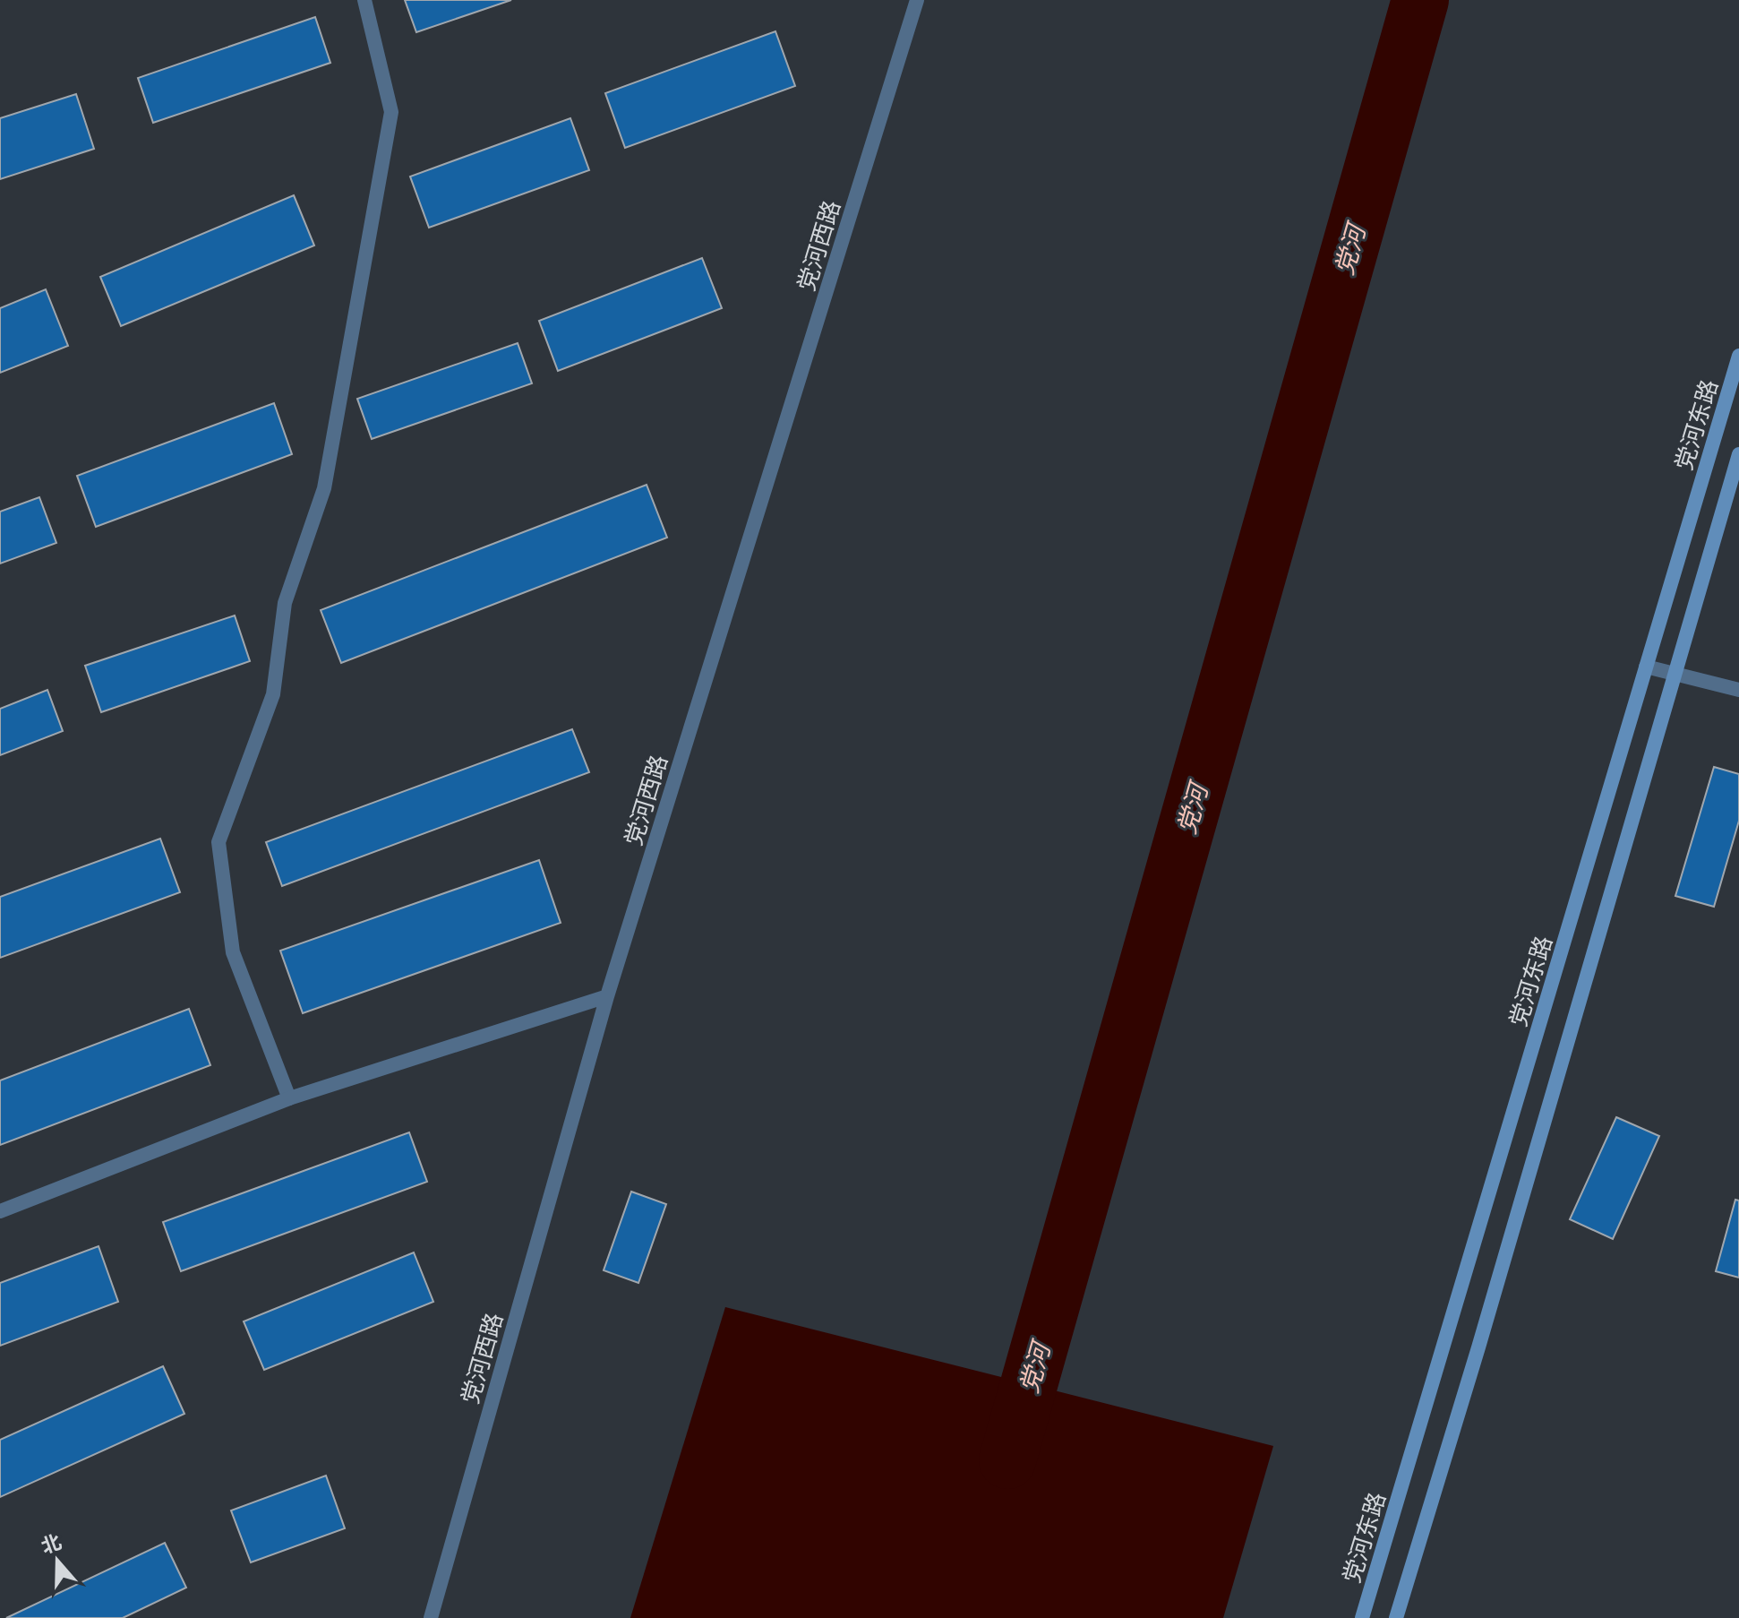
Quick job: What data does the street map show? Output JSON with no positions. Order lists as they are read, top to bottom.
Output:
{
  "streets": {
    "main road": ["党河东路"],
    "street": ["党河西路"]
  },
  "water": ["党河"],
  "north": "top"
}
